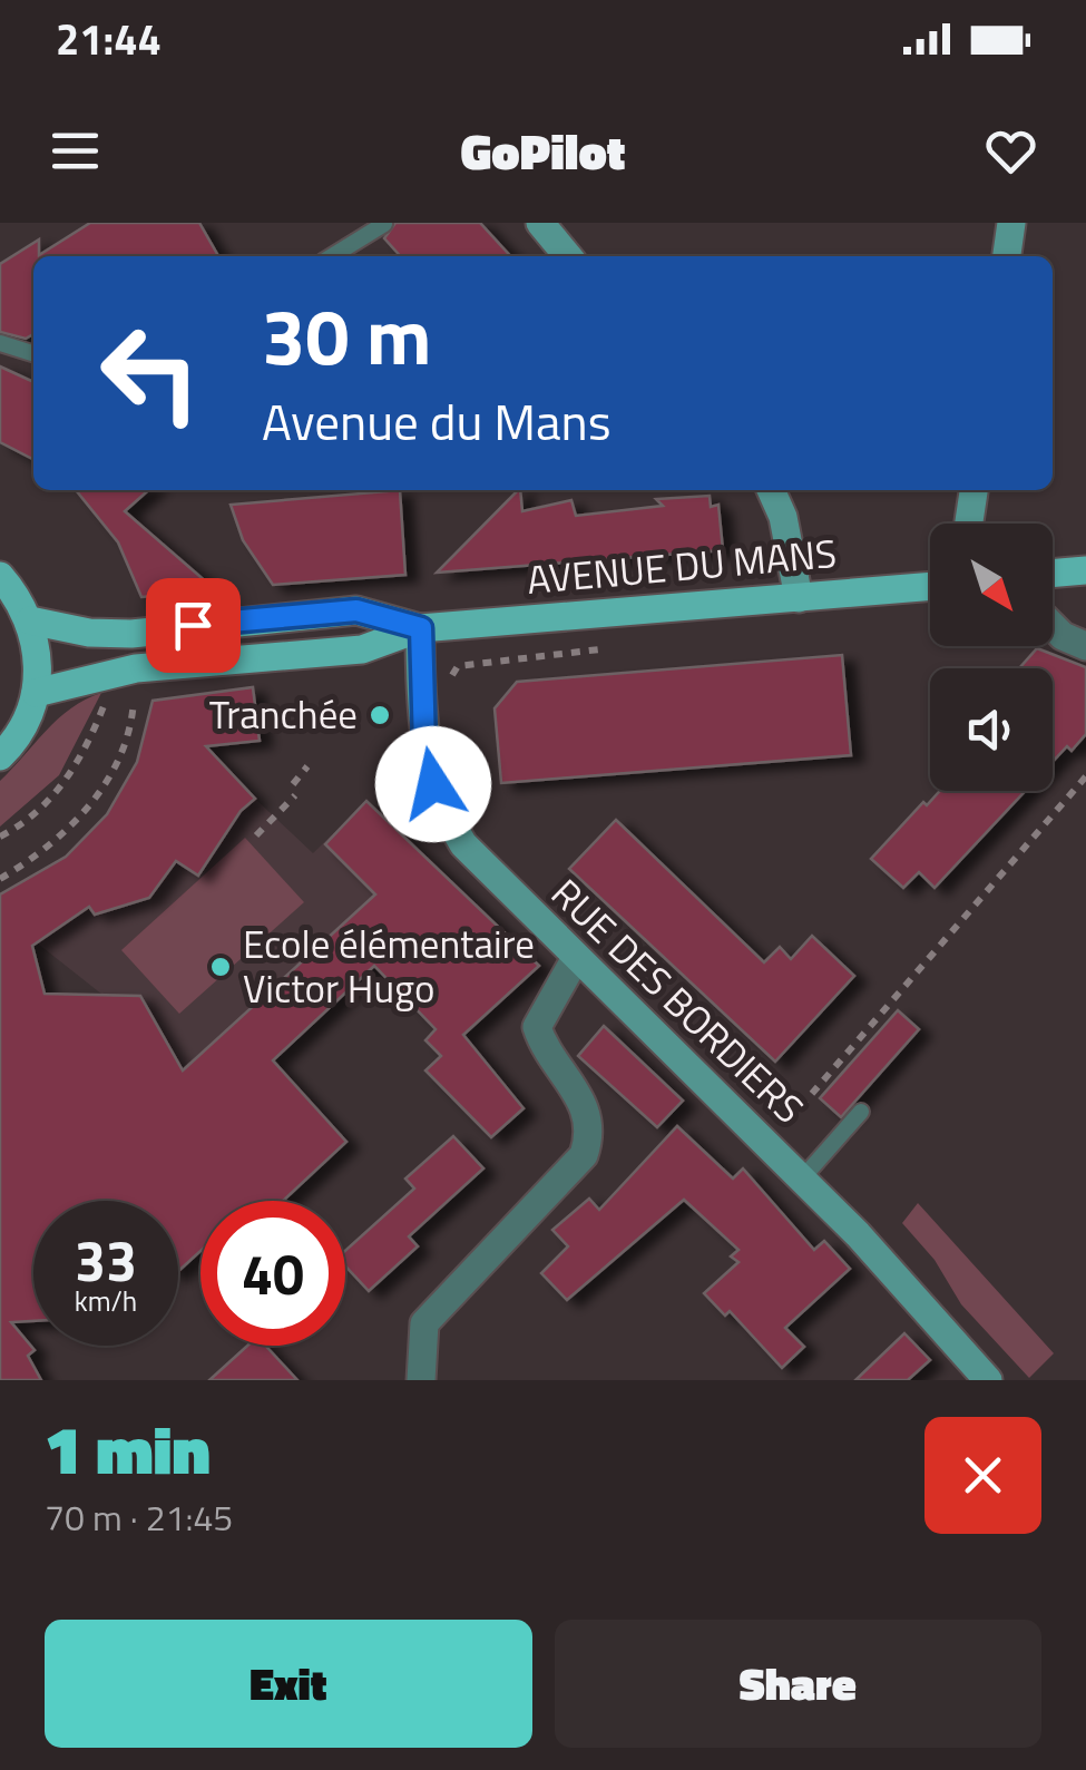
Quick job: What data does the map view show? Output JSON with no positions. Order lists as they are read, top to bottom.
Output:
{
  "streets": {
    "main road": ["AVENUE DU MANS"],
    "street": ["RUE DES BORDIERS"]
  },
  "crossings": [
    ["AVENUE DU MANS", "RUE DES BORDIERS"]
  ],
  "places": ["Tranchée", "Ecole élémentaire Victor Hugo"],
  "north": "bottom right",
  "page": {
    "status": "21:44",
    "header": "GoPilot",
    "turn": ["30 m", "Avenue du Mans"],
    "speed": "33 km/h",
    "limit": "40",
    "heading": ["1 min", "70 m · 21:45"],
    "buttons": ["Exit", "Share"]
  }
}
